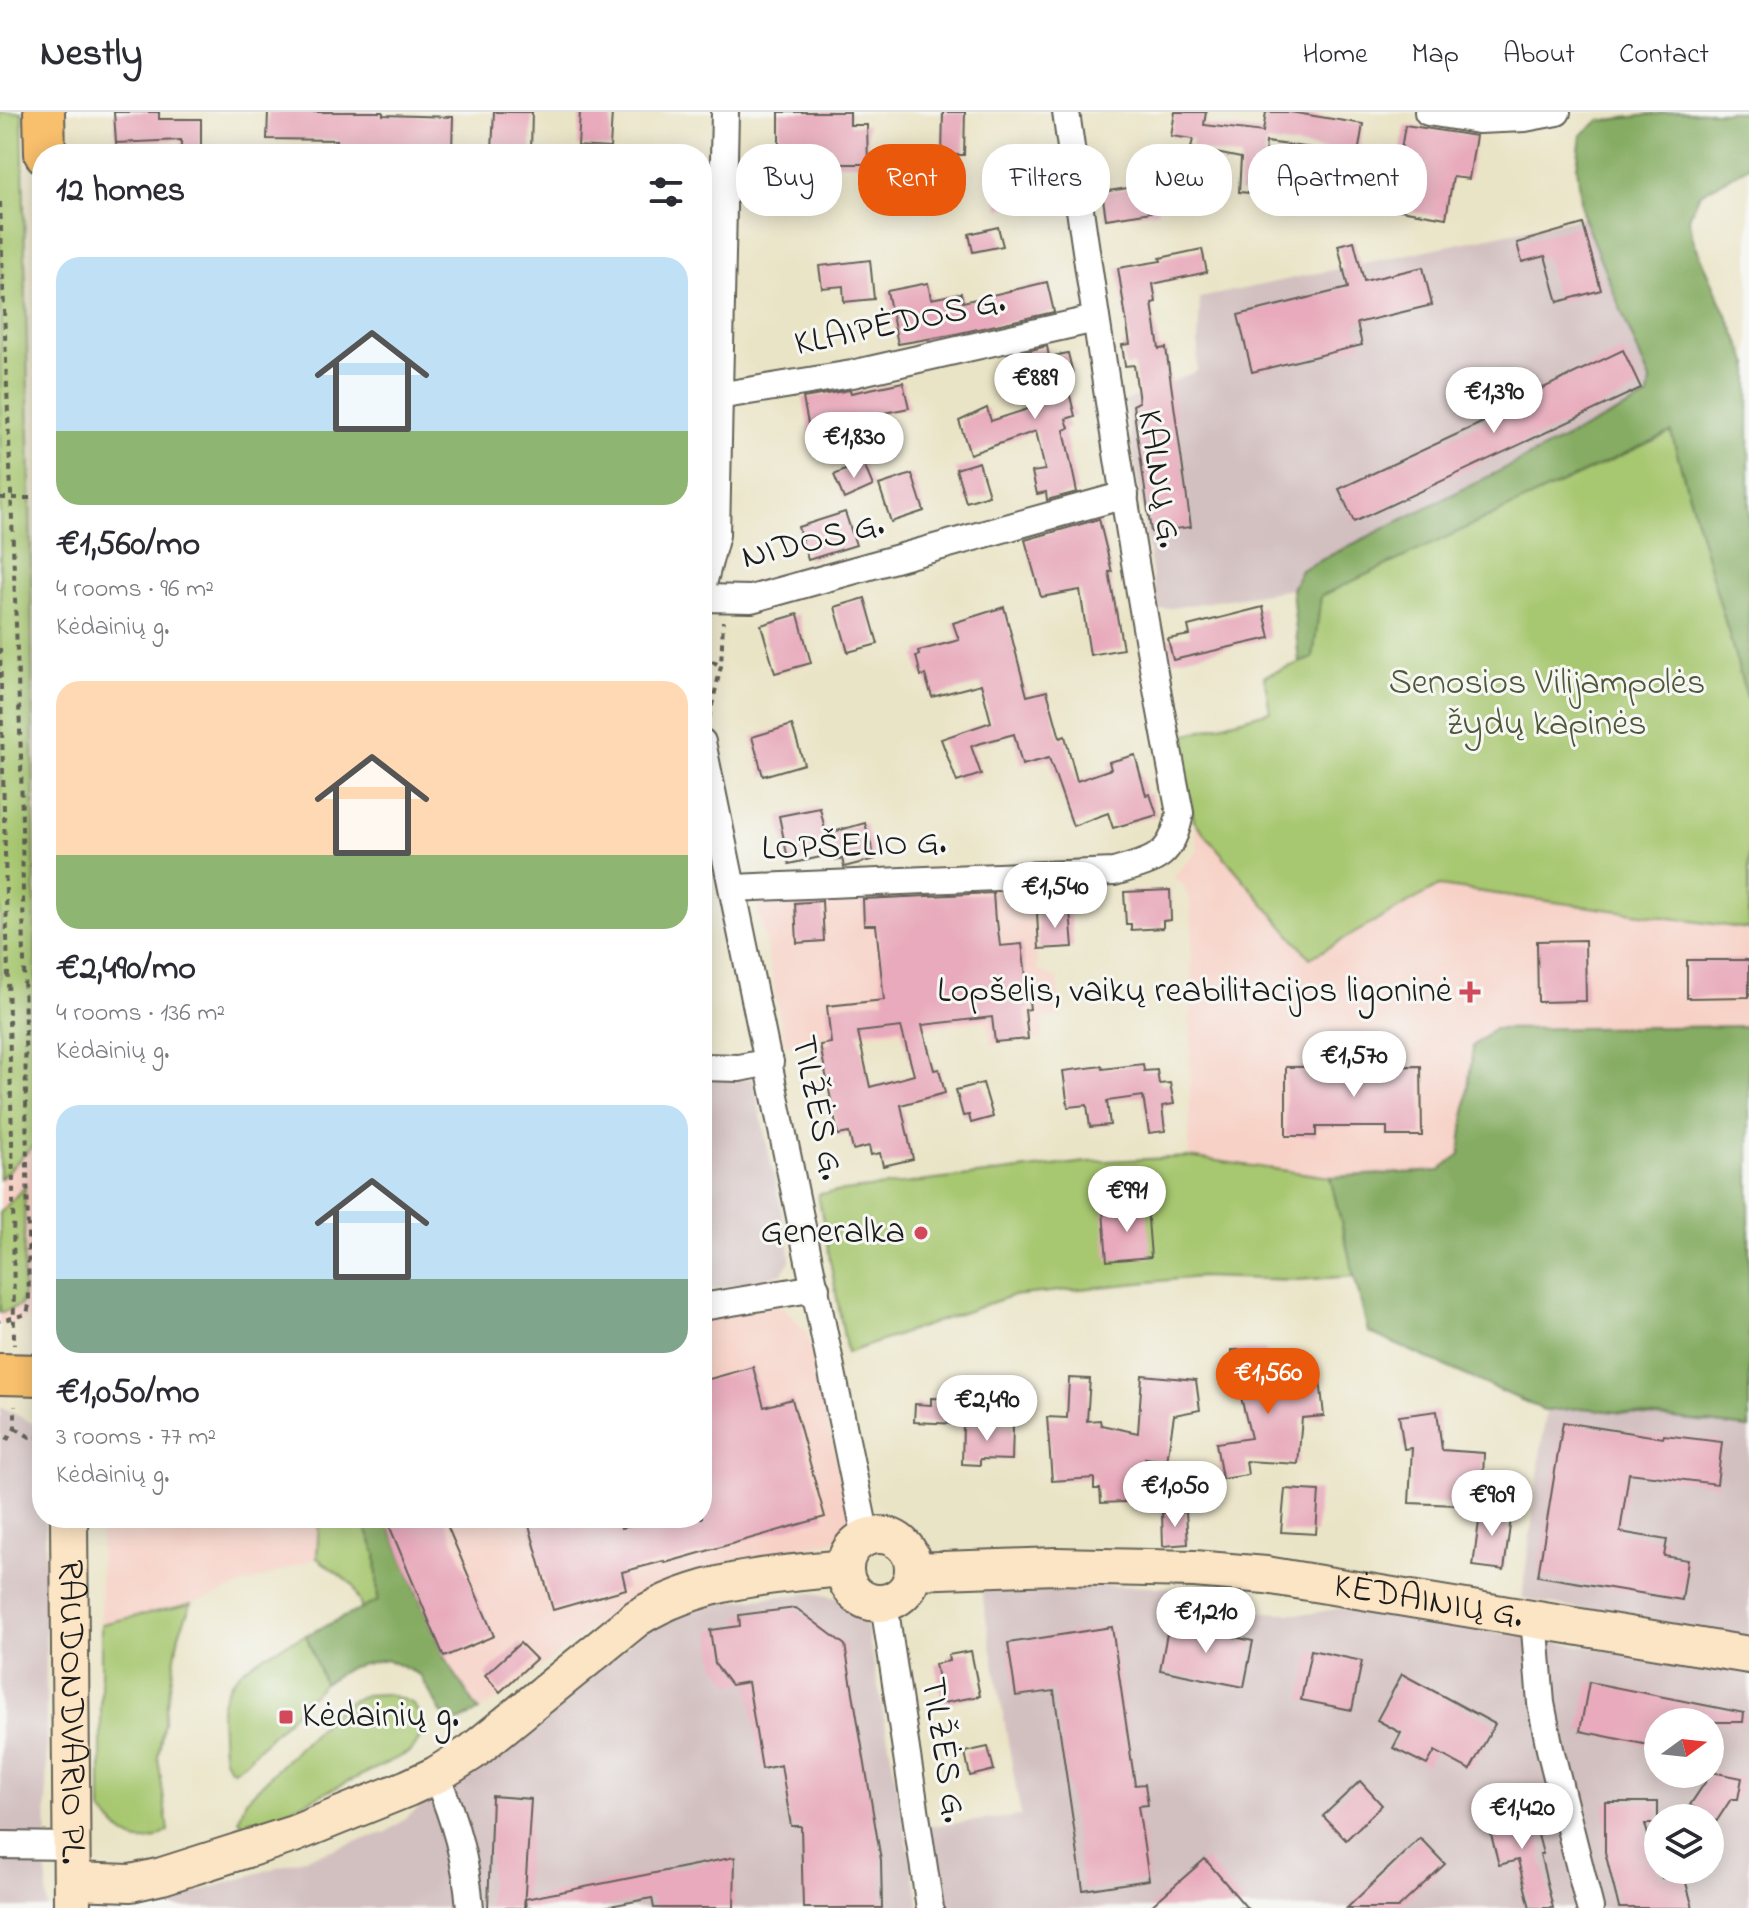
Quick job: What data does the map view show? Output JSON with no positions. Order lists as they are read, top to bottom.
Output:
{
  "streets": {
    "main road": ["KĖDAINIŲ G.", "RAUDONDVARIO PL."],
    "street": [
      "KLAIPĖDOS G.",
      "KALNŲ G.",
      "NIDOS G.",
      "LOPŠELIO G.",
      "TILŽĖS G."
    ]
  },
  "crossings": [
    ["KLAIPĖDOS G.", "KALNŲ G."],
    ["KALNŲ G.", "NIDOS G."],
    ["KALNŲ G.", "LOPŠELIO G."],
    ["LOPŠELIO G.", "TILŽĖS G."],
    ["TILŽĖS G.", "KĖDAINIŲ G."]
  ],
  "parks": ["Senosios Vilijampolės žydų kapinės"],
  "places": {
    "health": ["Lopšelis, vaikų reabilitacijos ligoninė"],
    "other": ["Generalka"],
    "transit": ["Kėdainių g."]
  },
  "north": "right",
  "page": {
    "header": "Nestly",
    "nav": [
      "Home",
      "Map",
      "About",
      "Contact"
    ],
    "chip": [
      "Buy",
      "Rent",
      "Filters",
      "New",
      "Apartment"
    ],
    "heading": "12 homes",
    "list": [
      {
        "name": "€1,560/mo",
        "note": "4 rooms · 96 m² · Kėdainių g."
      },
      {
        "name": "€2,490/mo",
        "note": "4 rooms · 136 m² · Kėdainių g."
      },
      {
        "name": "€1,050/mo",
        "note": "3 rooms · 77 m² · Kėdainių g."
      }
    ],
    "price": [
      "€889",
      "€1,390",
      "€1,830",
      "€1,540",
      "€1,570",
      "€991",
      "€1,560",
      "€2,490",
      "€1,050",
      "€909",
      "€1,210",
      "€1,420"
    ]
  }
}
